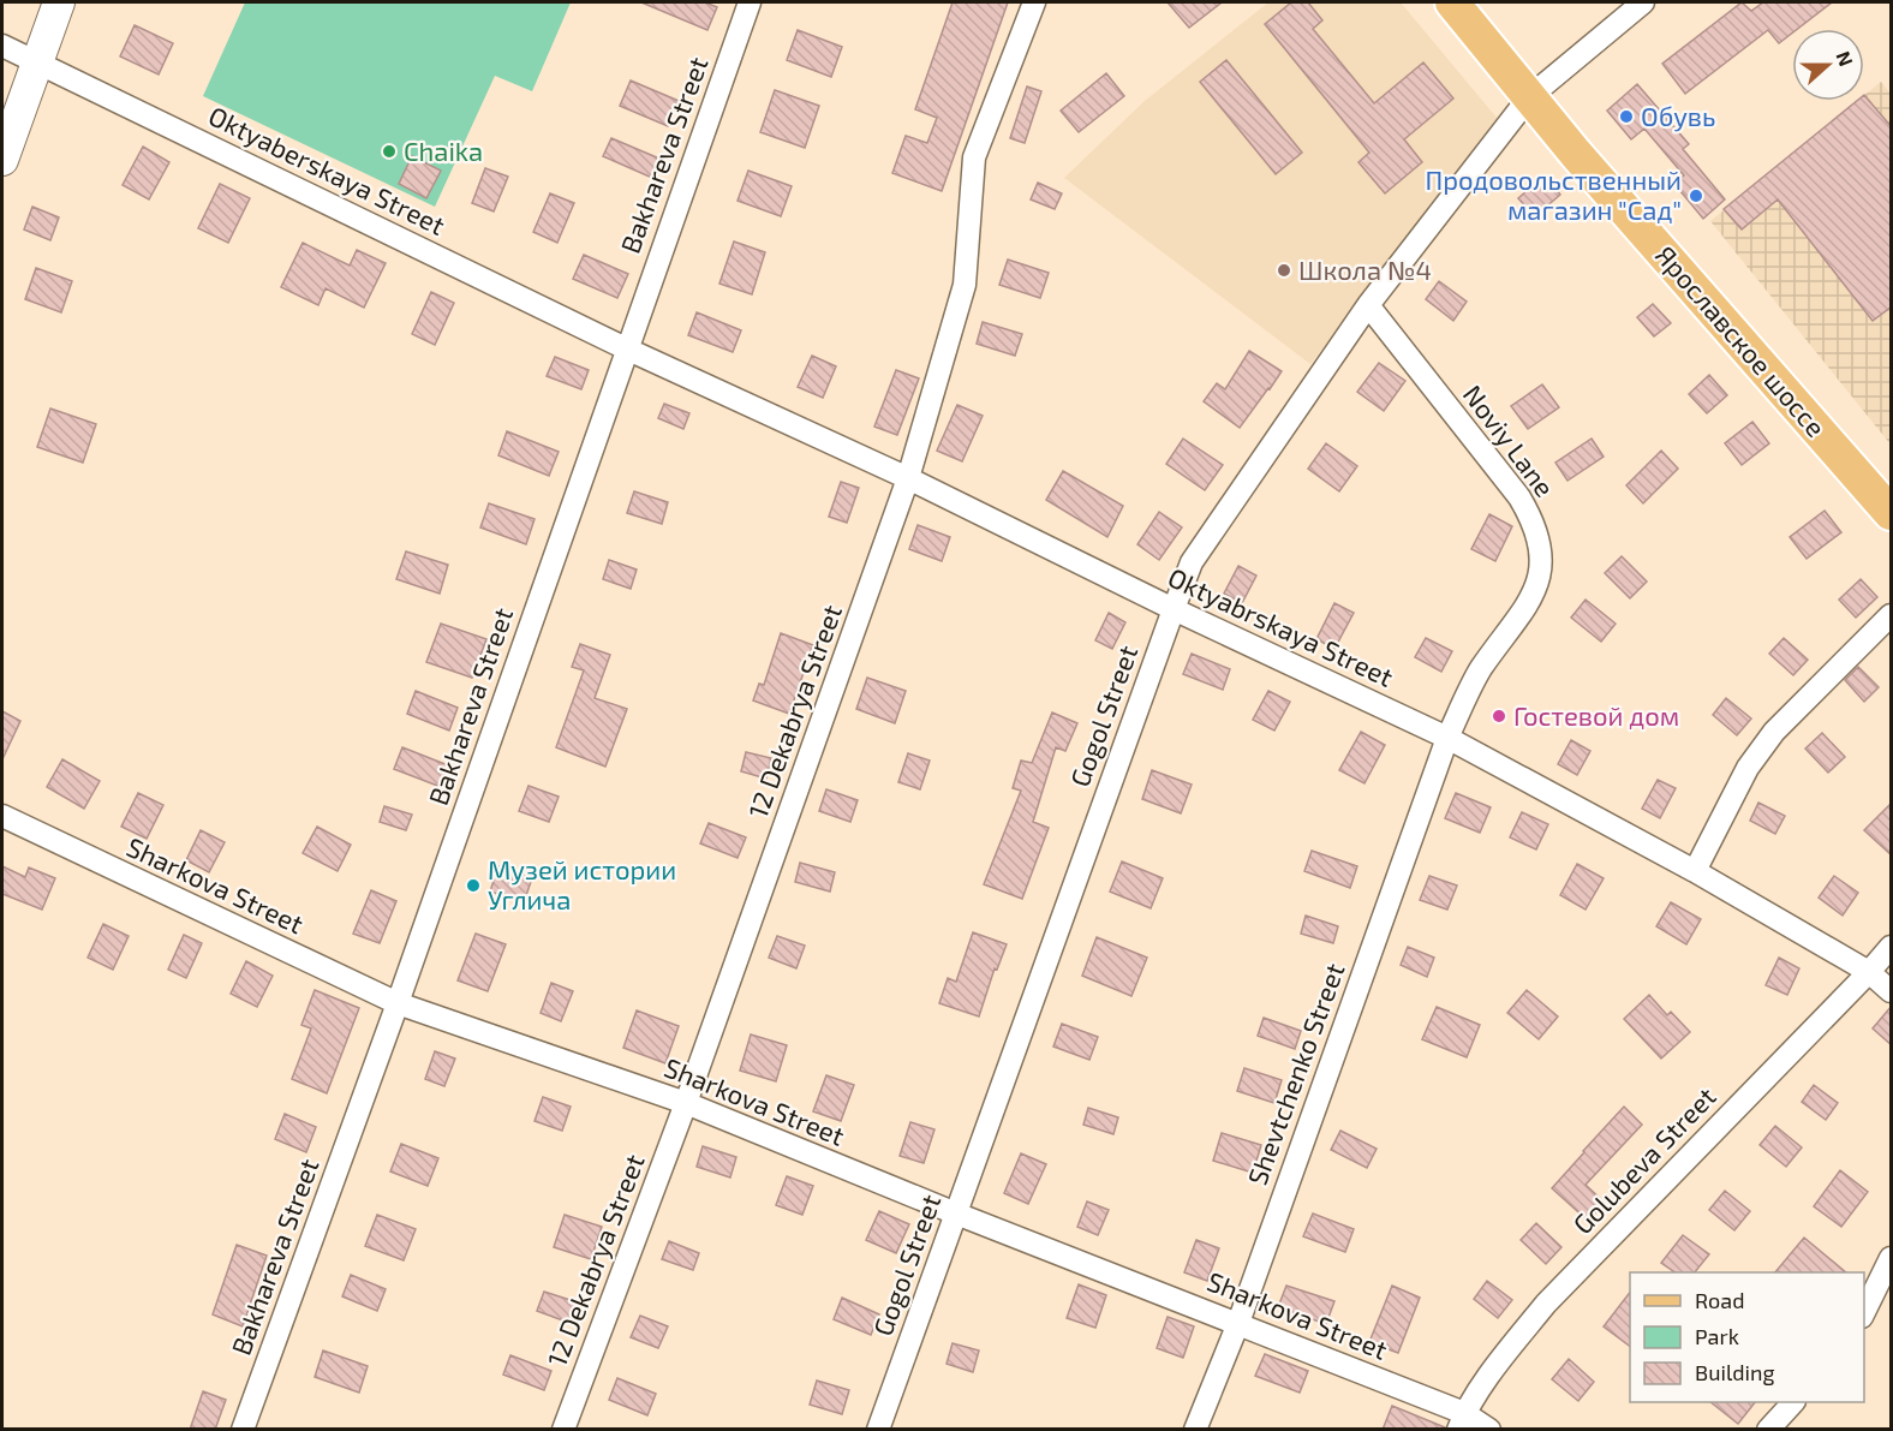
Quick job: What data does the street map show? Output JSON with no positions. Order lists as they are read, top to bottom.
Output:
{
  "streets": {
    "main road": ["Ярославское шоссе"],
    "street": [
      "Bakhareva Street",
      "Oktyaberskaya Street",
      "Noviy Lane",
      "Oktyabrskaya Street",
      "12 Dekabrya Street",
      "Gogol Street",
      "Sharkova Street",
      "Shevtchenko Street",
      "Golubeva Street"
    ]
  },
  "crossings": [
    ["Bakhareva Street", "Oktyaberskaya Street"],
    ["Bakhareva Street", "Oktyabrskaya Street"],
    ["Bakhareva Street", "Sharkova Street"],
    ["Oktyaberskaya Street", "Oktyabrskaya Street"],
    ["Ярославское шоссе", "Gogol Street"],
    ["Noviy Lane", "Oktyabrskaya Street"],
    ["Noviy Lane", "Gogol Street"],
    ["Noviy Lane", "Shevtchenko Street"],
    ["Oktyabrskaya Street", "12 Dekabrya Street"],
    ["Oktyabrskaya Street", "Gogol Street"],
    ["Oktyabrskaya Street", "Shevtchenko Street"],
    ["Oktyabrskaya Street", "Golubeva Street"],
    ["12 Dekabrya Street", "Sharkova Street"],
    ["Gogol Street", "Sharkova Street"],
    ["Sharkova Street", "Shevtchenko Street"],
    ["Sharkova Street", "Golubeva Street"]
  ],
  "places": [
    "Обувь",
    "Chaika",
    "Продовольственный магазин \"Сад\"",
    "Школа №4",
    "Гостевой дом",
    "Музей истории Углича"
  ],
  "legend": ["Road", "Park", "Building"],
  "north": "right"
}
